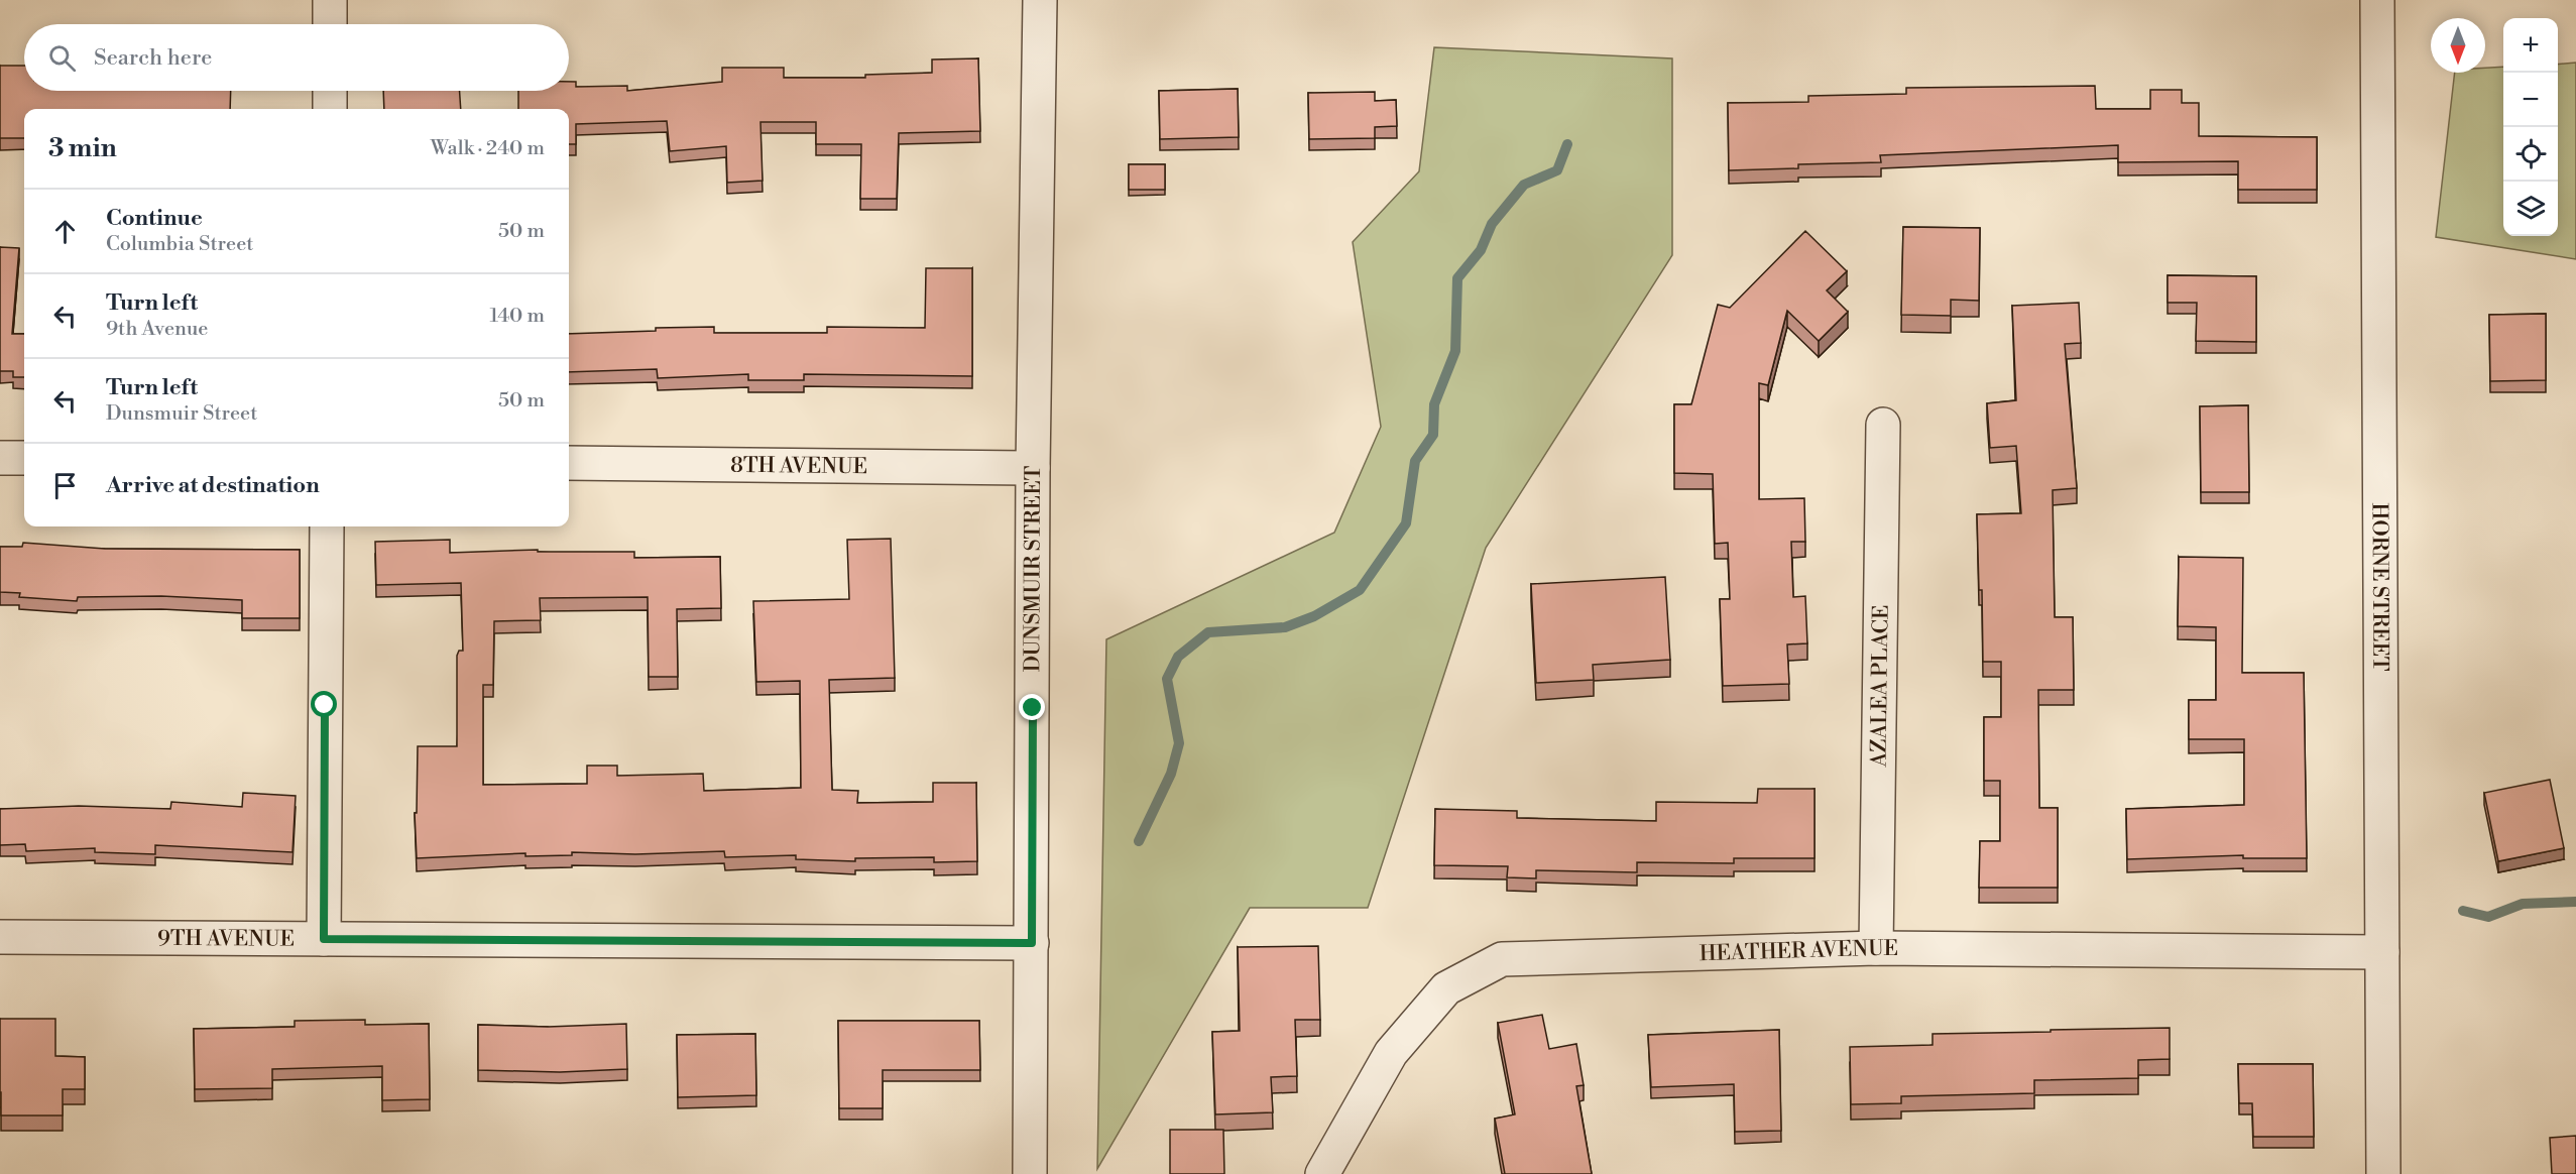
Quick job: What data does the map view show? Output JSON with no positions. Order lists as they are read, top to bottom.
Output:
{
  "streets": {
    "street": [
      "8TH AVENUE",
      "DUNSMUIR STREET",
      "HORNE STREET",
      "AZALEA PLACE",
      "9TH AVENUE",
      "HEATHER AVENUE"
    ]
  },
  "crossings": [
    ["8TH AVENUE", "DUNSMUIR STREET"],
    ["DUNSMUIR STREET", "9TH AVENUE"],
    ["HORNE STREET", "HEATHER AVENUE"],
    ["AZALEA PLACE", "HEATHER AVENUE"]
  ],
  "north": "bottom",
  "page": {
    "map_buttons": ["+", "−"],
    "search": "Search here",
    "heading": ["3 min", "Walk · 240 m"],
    "list": [
      ["Continue", "Columbia Street", "50 m"],
      ["Turn left", "9th Avenue", "140 m"],
      ["Turn left", "Dunsmuir Street", "50 m"],
      "Arrive at destination"
    ]
  }
}
